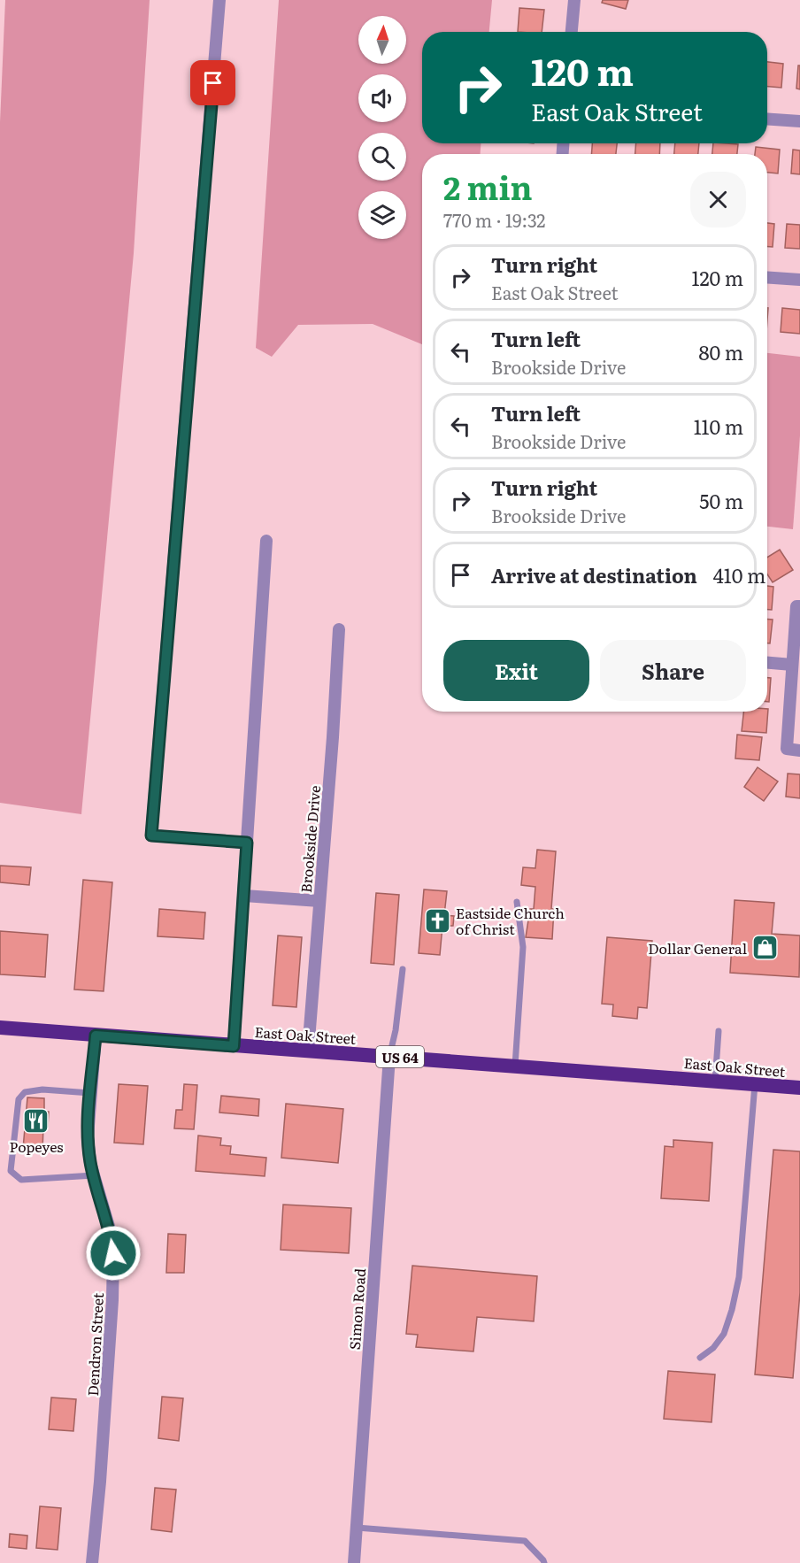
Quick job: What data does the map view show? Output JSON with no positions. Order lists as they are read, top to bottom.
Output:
{
  "streets": {
    "highway": ["East Oak Street", "US 64"],
    "street": ["Brookside Drive", "Simon Road", "Dendron Street"]
  },
  "crossings": [
    ["Brookside Drive", "East Oak Street"],
    ["East Oak Street", "Simon Road"],
    ["East Oak Street", "Dendron Street"]
  ],
  "places": {
    "church": ["Eastside Church of Christ"],
    "shop": ["Dollar General"],
    "restaurant": ["Popeyes"]
  },
  "north": "top",
  "page": {
    "turn": ["120 m", "East Oak Street"],
    "heading": ["2 min", "770 m · 19:32"],
    "list": [
      {
        "name": "Turn right",
        "note": "East Oak Street",
        "value": "120 m"
      },
      {
        "name": "Turn left",
        "note": "Brookside Drive",
        "value": "80 m"
      },
      {
        "name": "Turn left",
        "note": "Brookside Drive",
        "value": "110 m"
      },
      {
        "name": "Turn right",
        "note": "Brookside Drive",
        "value": "50 m"
      },
      {
        "name": "Arrive at destination",
        "value": "410 m"
      }
    ],
    "buttons": ["Exit", "Share"]
  }
}
